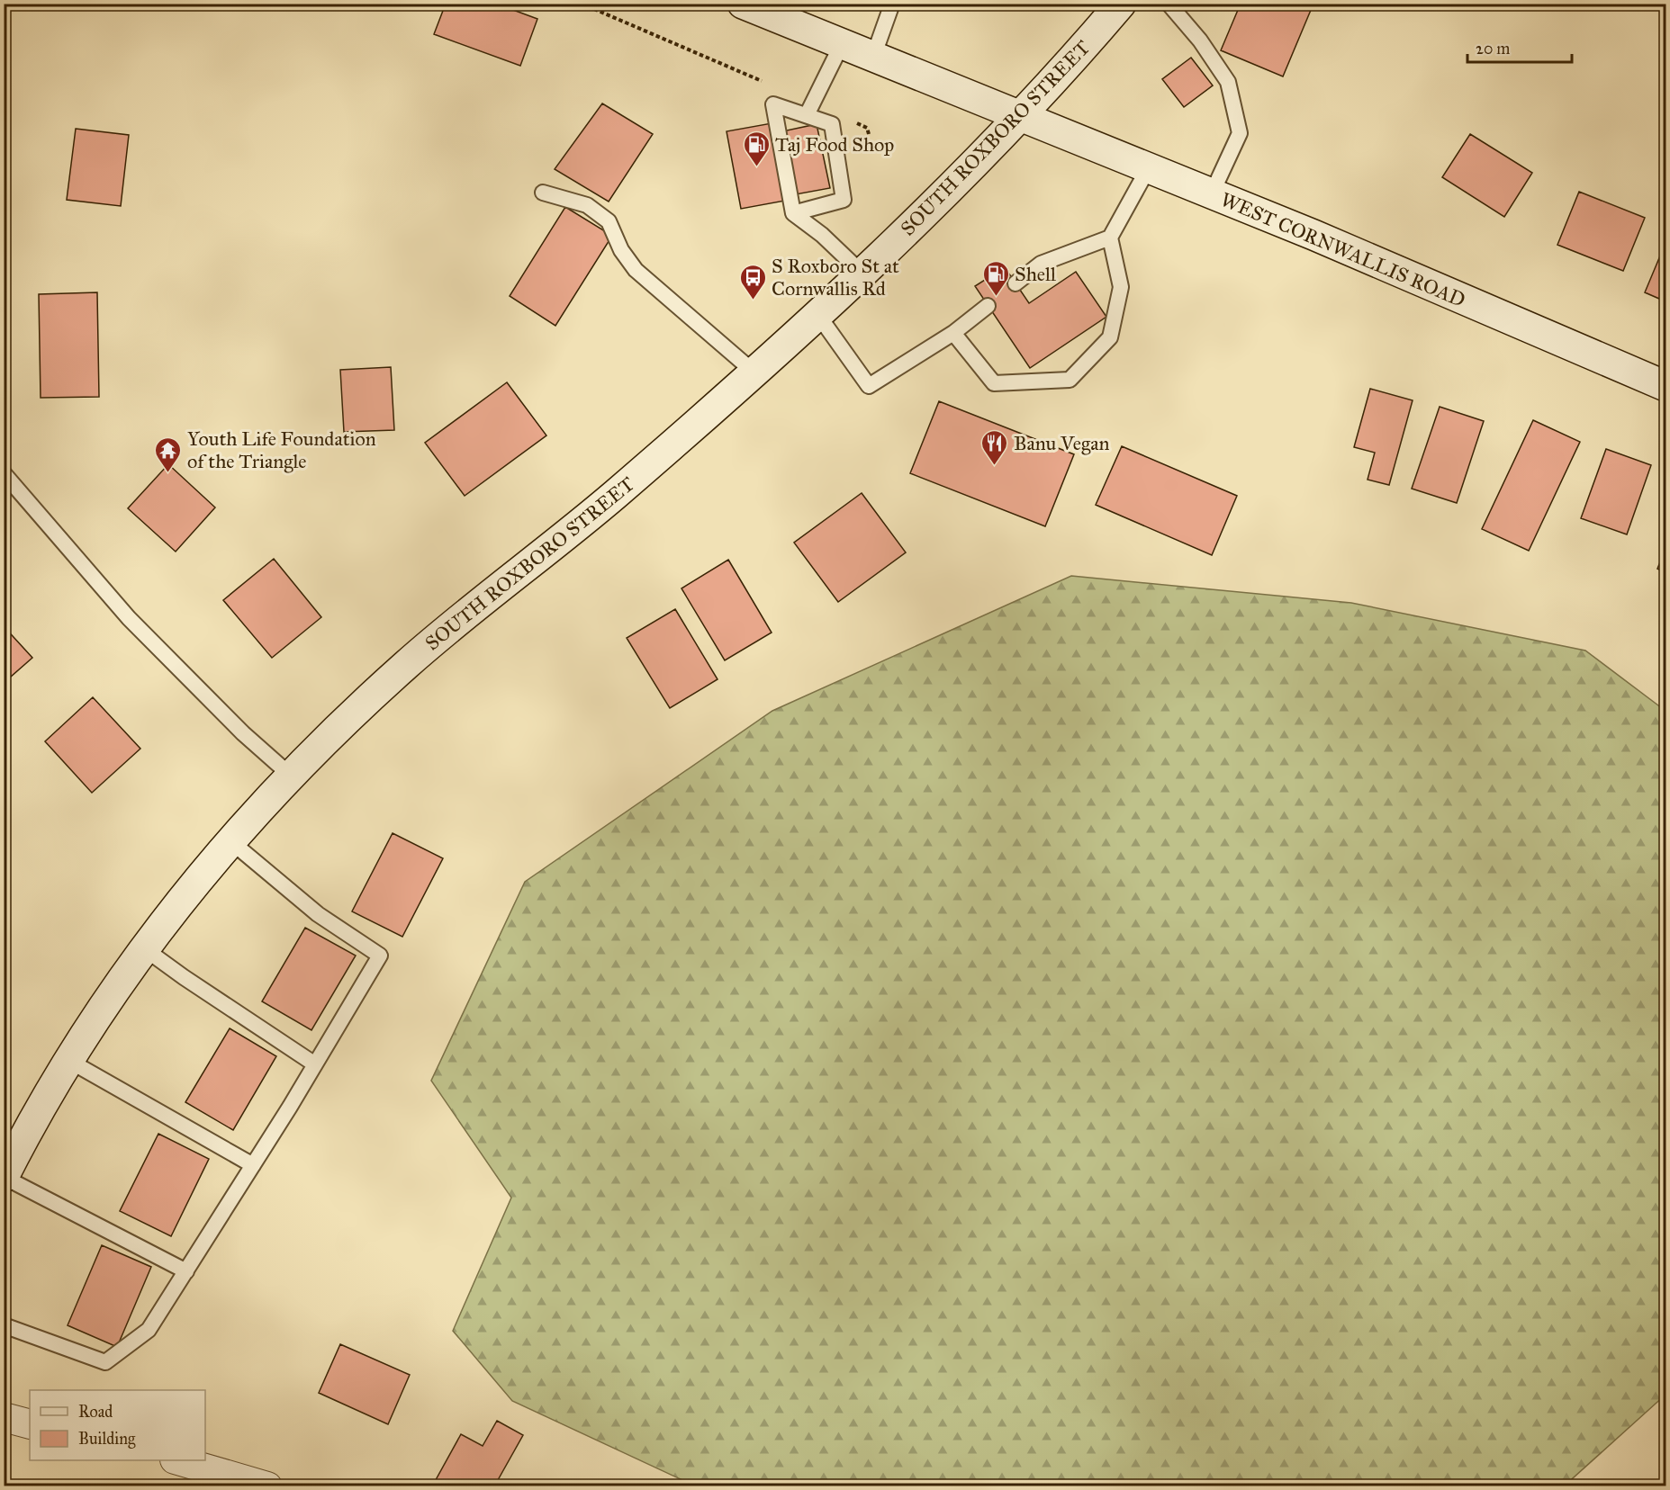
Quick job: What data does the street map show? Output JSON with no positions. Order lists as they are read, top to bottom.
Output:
{
  "streets": {
    "street": ["SOUTH ROXBORO STREET", "WEST CORNWALLIS ROAD"]
  },
  "crossings": [
    ["SOUTH ROXBORO STREET", "WEST CORNWALLIS ROAD"]
  ],
  "places": {
    "fuel station": ["Taj Food Shop", "Shell"],
    "bus stop": ["S Roxboro St at Cornwallis Rd"],
    "restaurant": ["Banu Vegan"],
    "temple": ["Youth Life Foundation of the Triangle"]
  },
  "legend": ["Road", "Building"],
  "scale_bar": "20 m"
}
